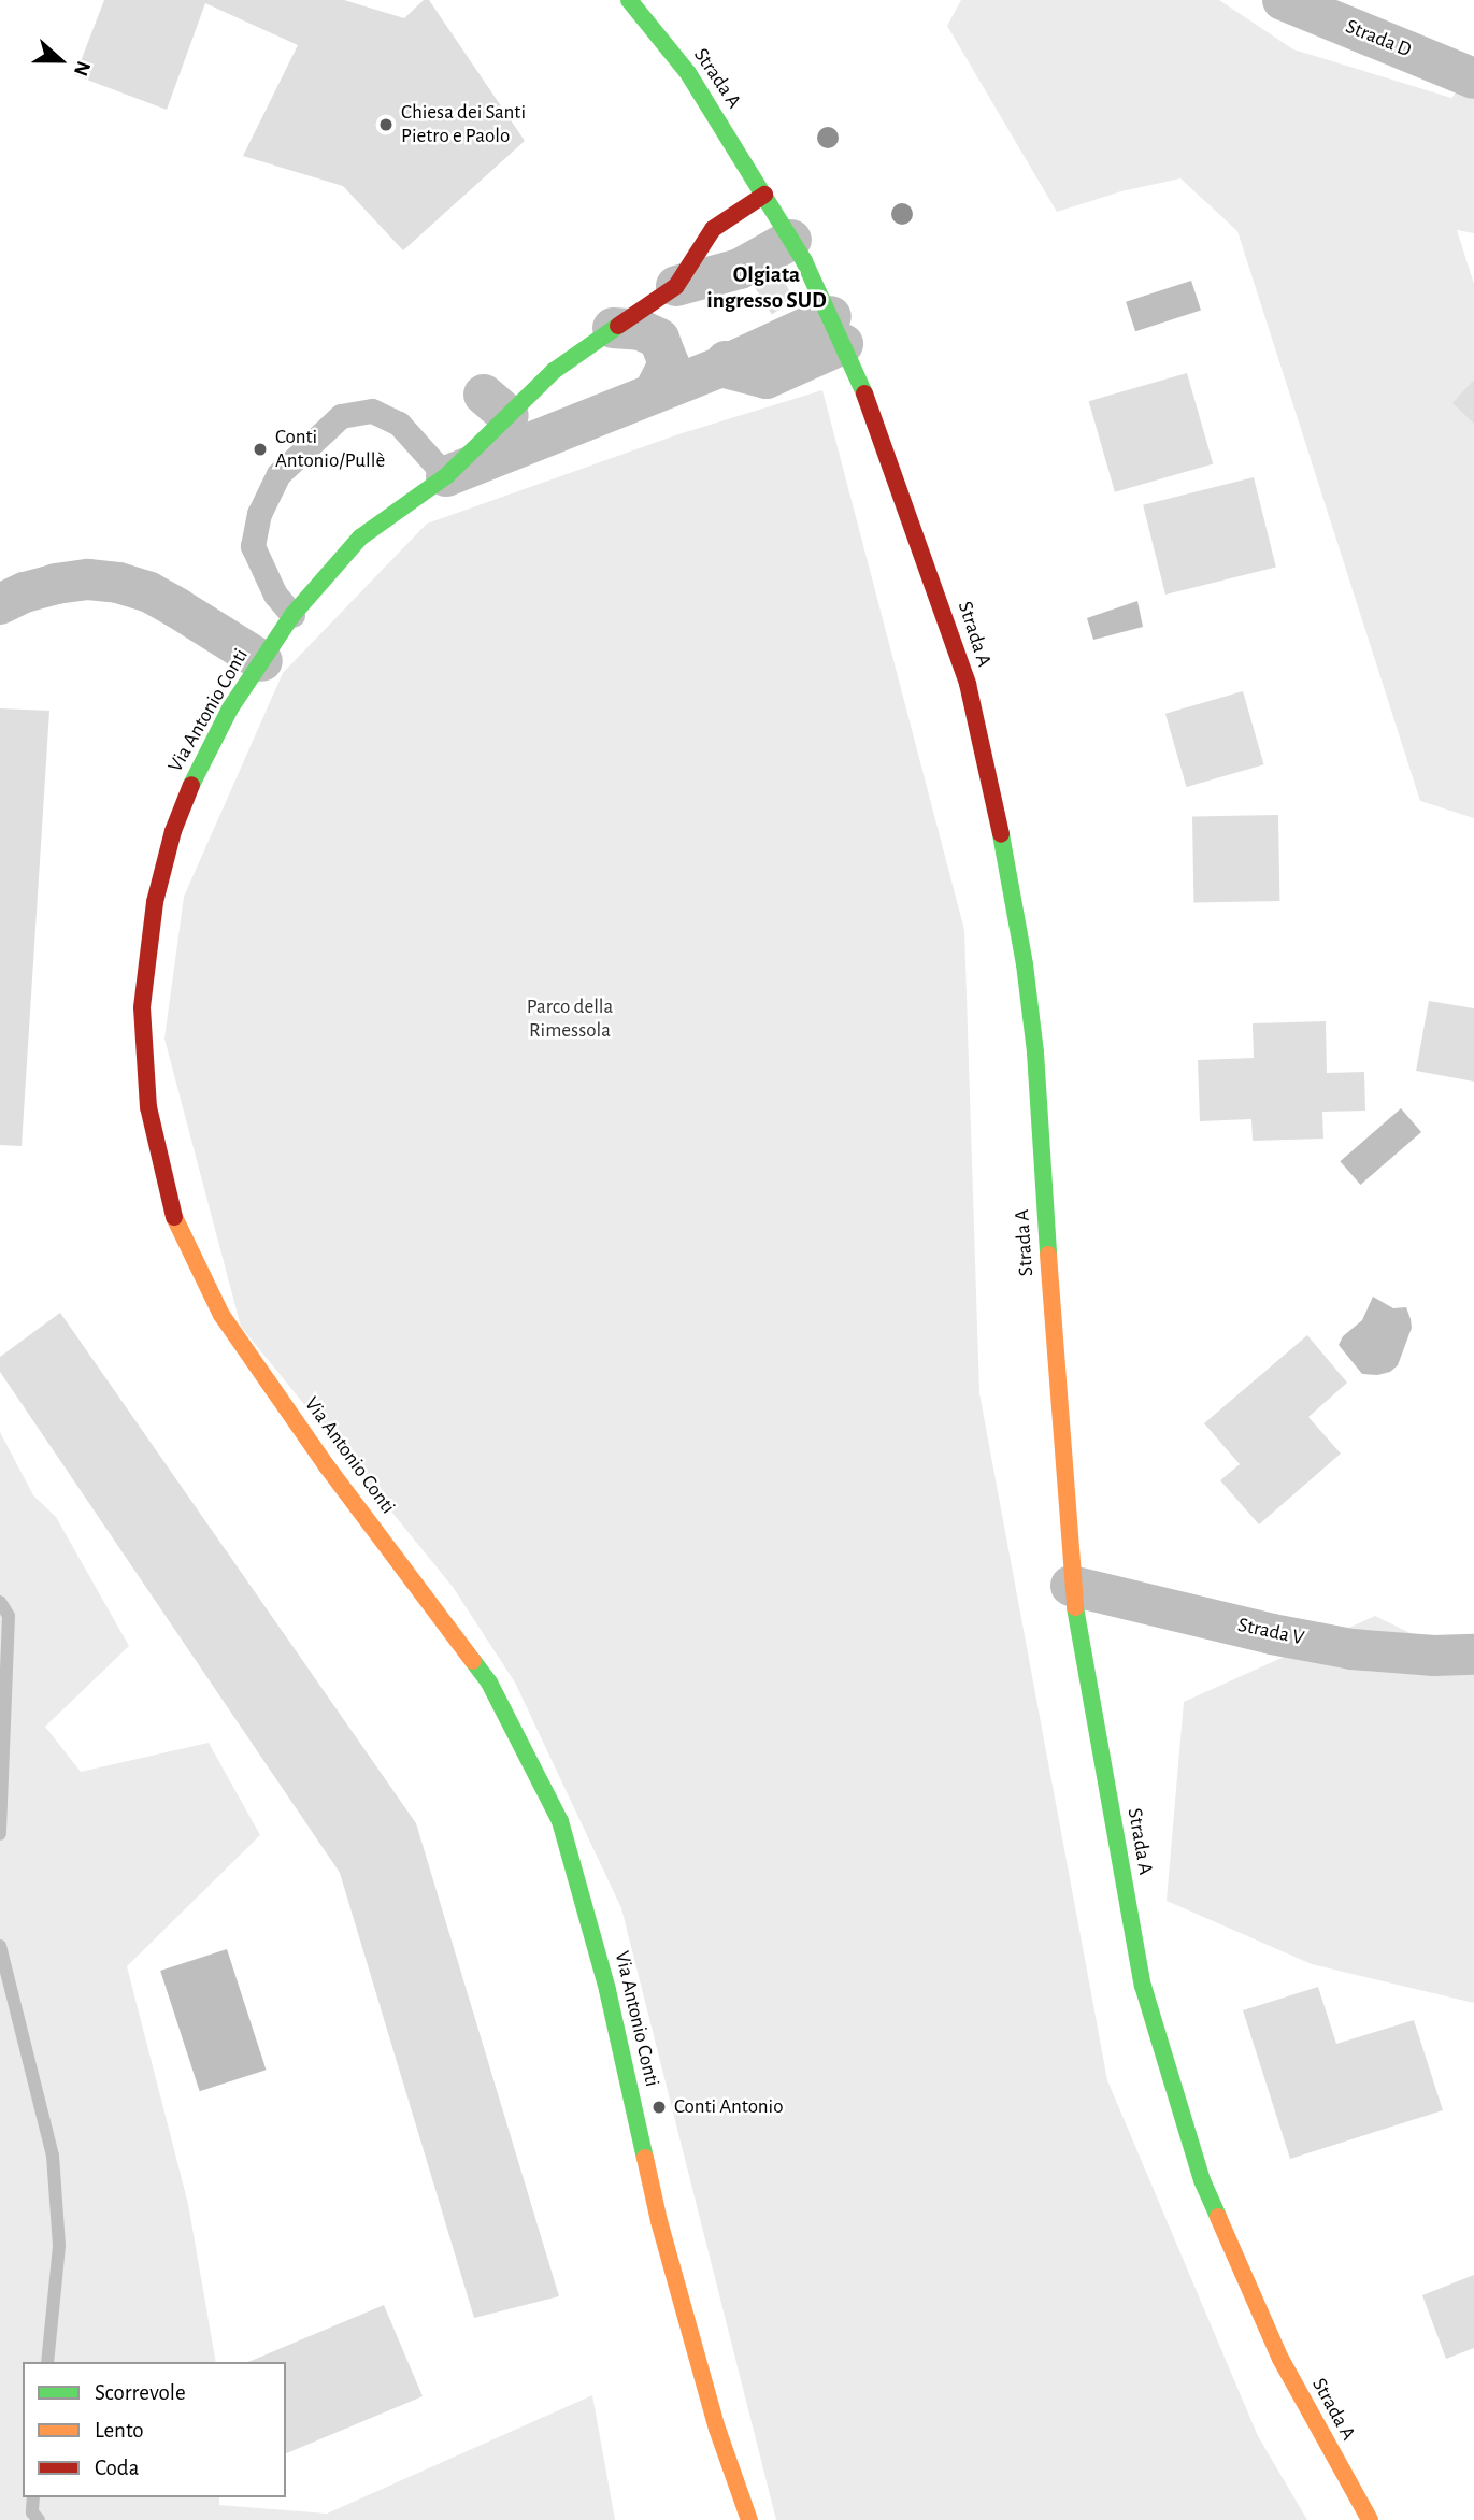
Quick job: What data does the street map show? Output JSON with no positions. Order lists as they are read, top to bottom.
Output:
{
  "streets": {
    "street": [
      "Strada D",
      "Strada A",
      "Via Antonio Conti",
      "Strada V"
    ]
  },
  "crossings": [
    ["Strada A", "Strada V"]
  ],
  "districts": ["Olgiata ingresso SUD"],
  "parks": ["Parco della Rimessola"],
  "places": ["Chiesa dei Santi Pietro e Paolo", "Conti Antonio/Pullè", "Conti Antonio"],
  "legend": ["Scorrevole", "Lento", "Coda"],
  "north": "right"
}
